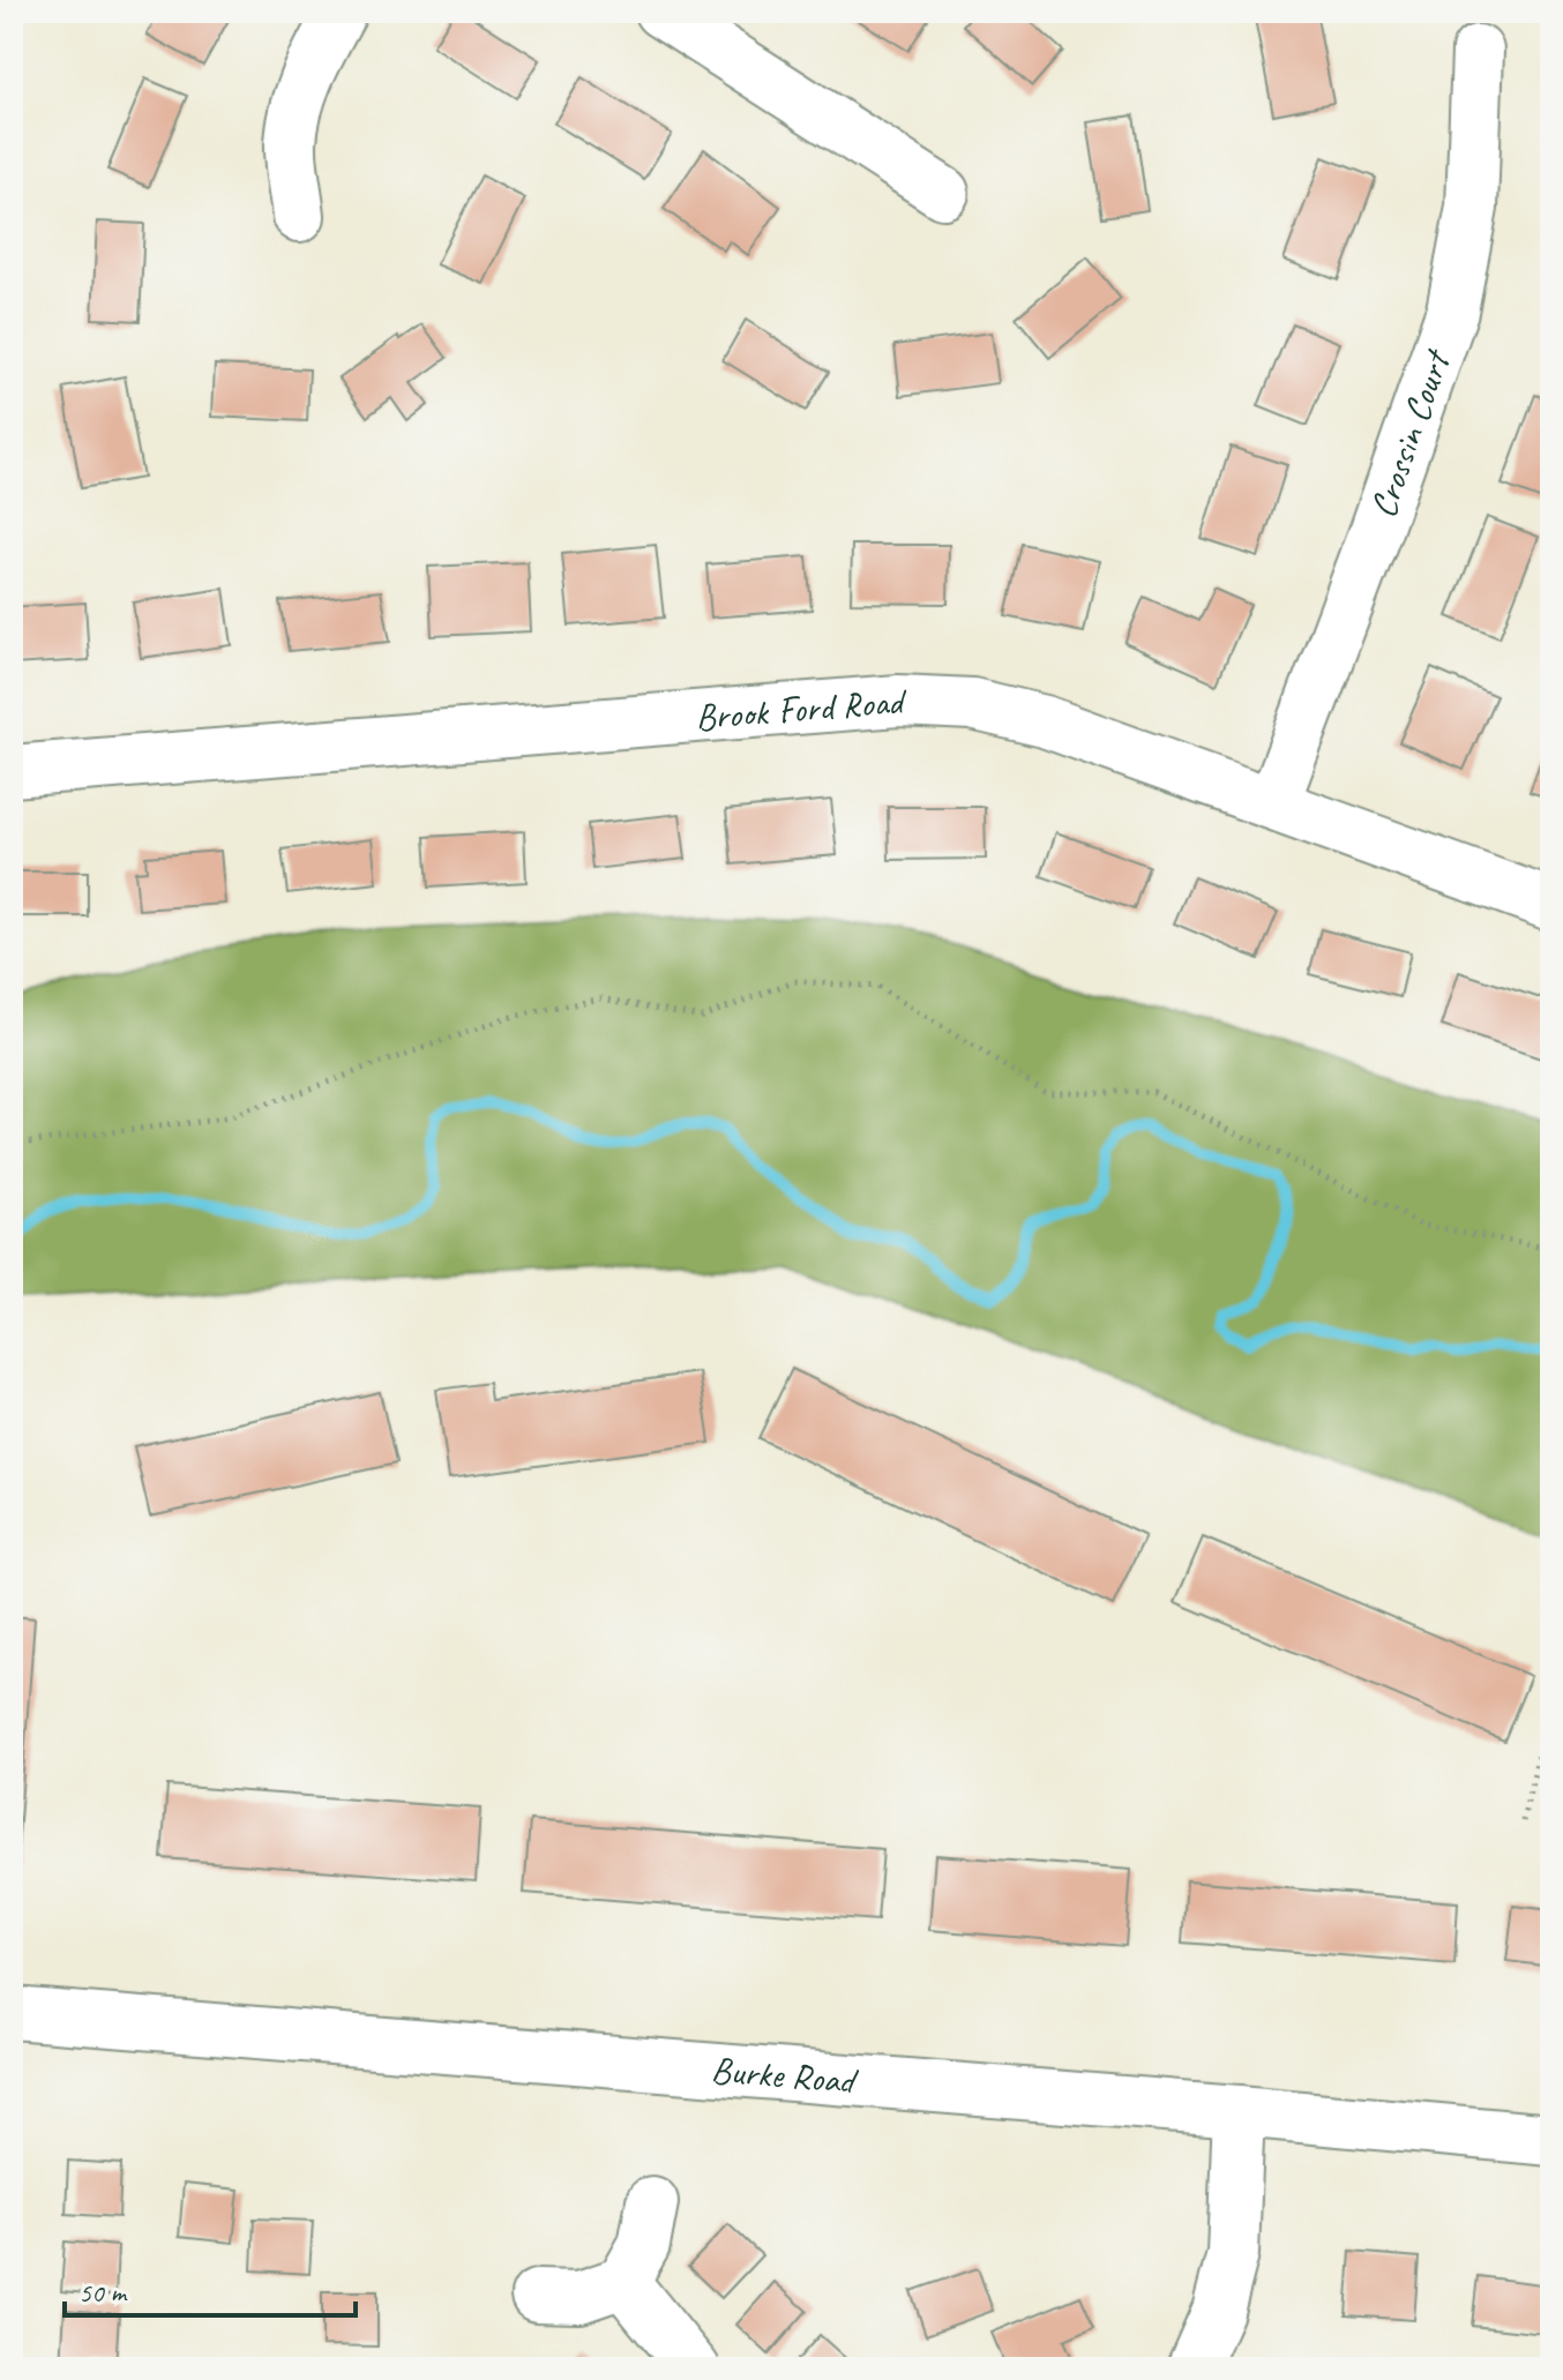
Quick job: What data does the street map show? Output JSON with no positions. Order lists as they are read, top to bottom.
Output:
{
  "streets": {
    "street": ["Crossin Court", "Brook Ford Road", "Burke Road"]
  },
  "crossings": [
    ["Crossin Court", "Brook Ford Road"]
  ],
  "scale_bar": "50 m"
}
